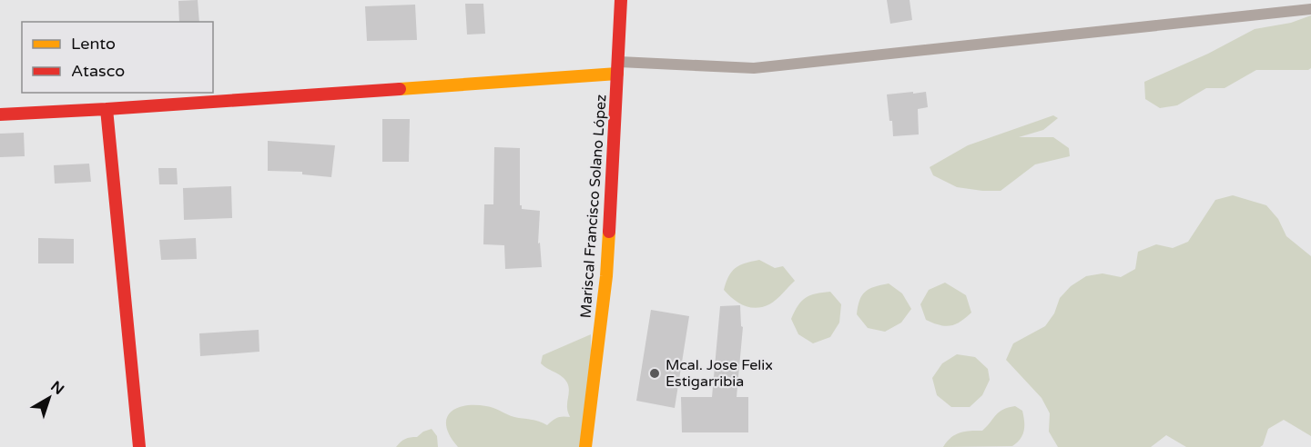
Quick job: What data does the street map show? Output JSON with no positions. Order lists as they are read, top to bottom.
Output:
{
  "streets": {
    "street": ["Mariscal Francisco Solano López"]
  },
  "places": ["Mcal. Jose Felix Estigarribia"],
  "legend": ["Lento", "Atasco"],
  "north": "top right"
}
